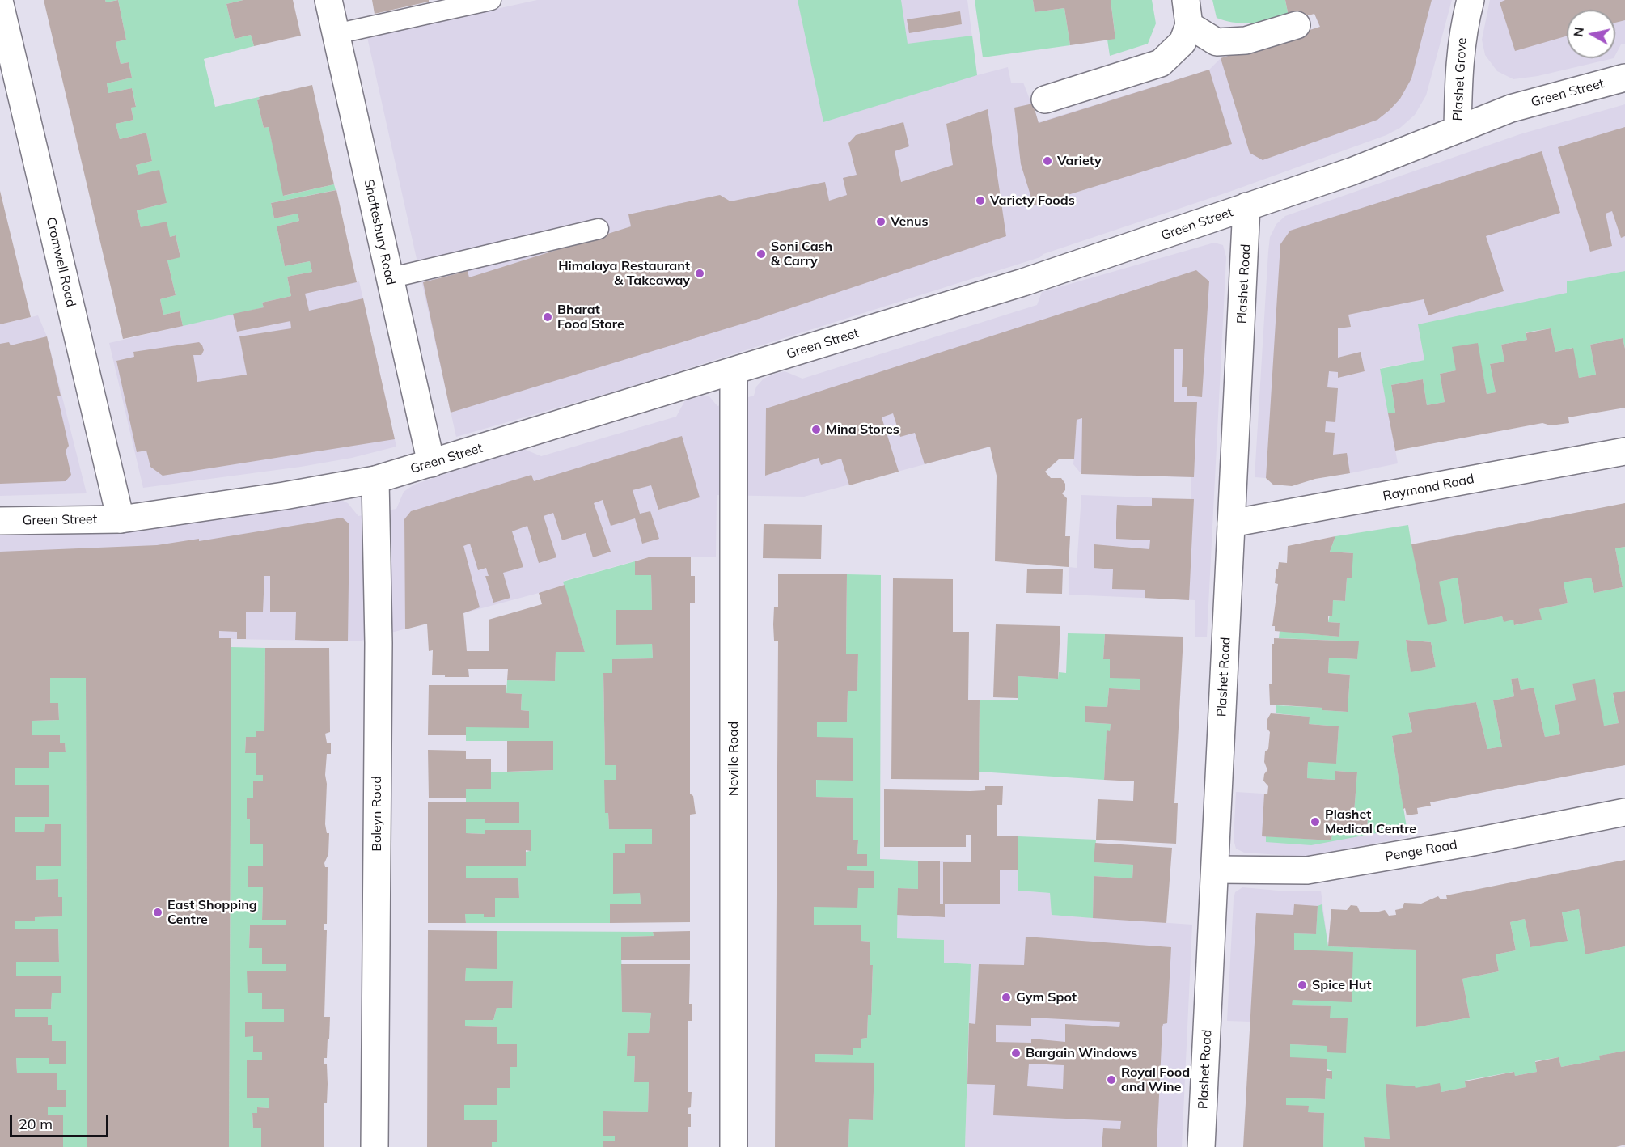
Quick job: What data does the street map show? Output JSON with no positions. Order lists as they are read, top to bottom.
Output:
{
  "streets": {
    "street": [
      "Plashet Grove",
      "Green Street",
      "Shaftesbury Road",
      "Cromwell Road",
      "Plashet Road",
      "Raymond Road",
      "Neville Road",
      "Boleyn Road",
      "Penge Road"
    ]
  },
  "crossings": [
    ["Plashet Grove", "Green Street"],
    ["Green Street", "Shaftesbury Road"],
    ["Green Street", "Cromwell Road"],
    ["Green Street", "Plashet Road"],
    ["Green Street", "Neville Road"],
    ["Green Street", "Boleyn Road"],
    ["Plashet Road", "Raymond Road"],
    ["Plashet Road", "Penge Road"]
  ],
  "places": [
    "Variety",
    "Variety Foods",
    "Venus",
    "Soni Cash & Carry",
    "Himalaya Restaurant & Takeaway",
    "Bharat Food Store",
    "Mina Stores",
    "Plashet Medical Centre",
    "East Shopping Centre",
    "Spice Hut",
    "Gym Spot",
    "Bargain Windows",
    "Royal Food and Wine"
  ],
  "scale_bar": "20 m",
  "north": "left"
}
